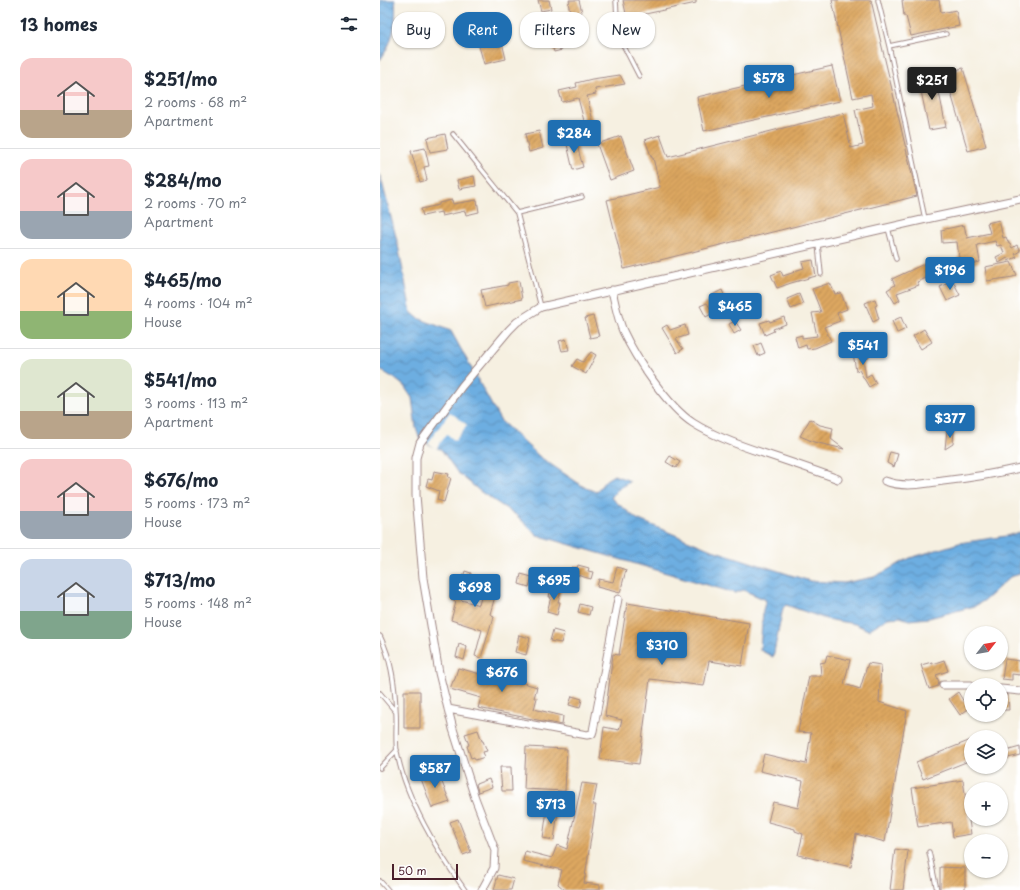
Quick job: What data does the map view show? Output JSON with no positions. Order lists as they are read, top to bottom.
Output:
{
  "scale_bar": "50 m",
  "north": "top right",
  "page": {
    "heading": "13 homes",
    "chip": [
      "Buy",
      "Rent",
      "Filters",
      "New"
    ],
    "list": [
      {
        "name": "$251/mo",
        "note": "2 rooms · 68 m² · Apartment"
      },
      {
        "name": "$284/mo",
        "note": "2 rooms · 70 m² · Apartment"
      },
      {
        "name": "$465/mo",
        "note": "4 rooms · 104 m² · House"
      },
      {
        "name": "$541/mo",
        "note": "3 rooms · 113 m² · Apartment"
      },
      {
        "name": "$676/mo",
        "note": "5 rooms · 173 m² · House"
      },
      {
        "name": "$713/mo",
        "note": "5 rooms · 148 m² · House"
      }
    ],
    "price": [
      "$578",
      "$251",
      "$284",
      "$196",
      "$465",
      "$541",
      "$377",
      "$695",
      "$698",
      "$310",
      "$676",
      "$587",
      "$713"
    ],
    "map_buttons": ["+", "−"],
    "scale": "50 m"
  }
}
